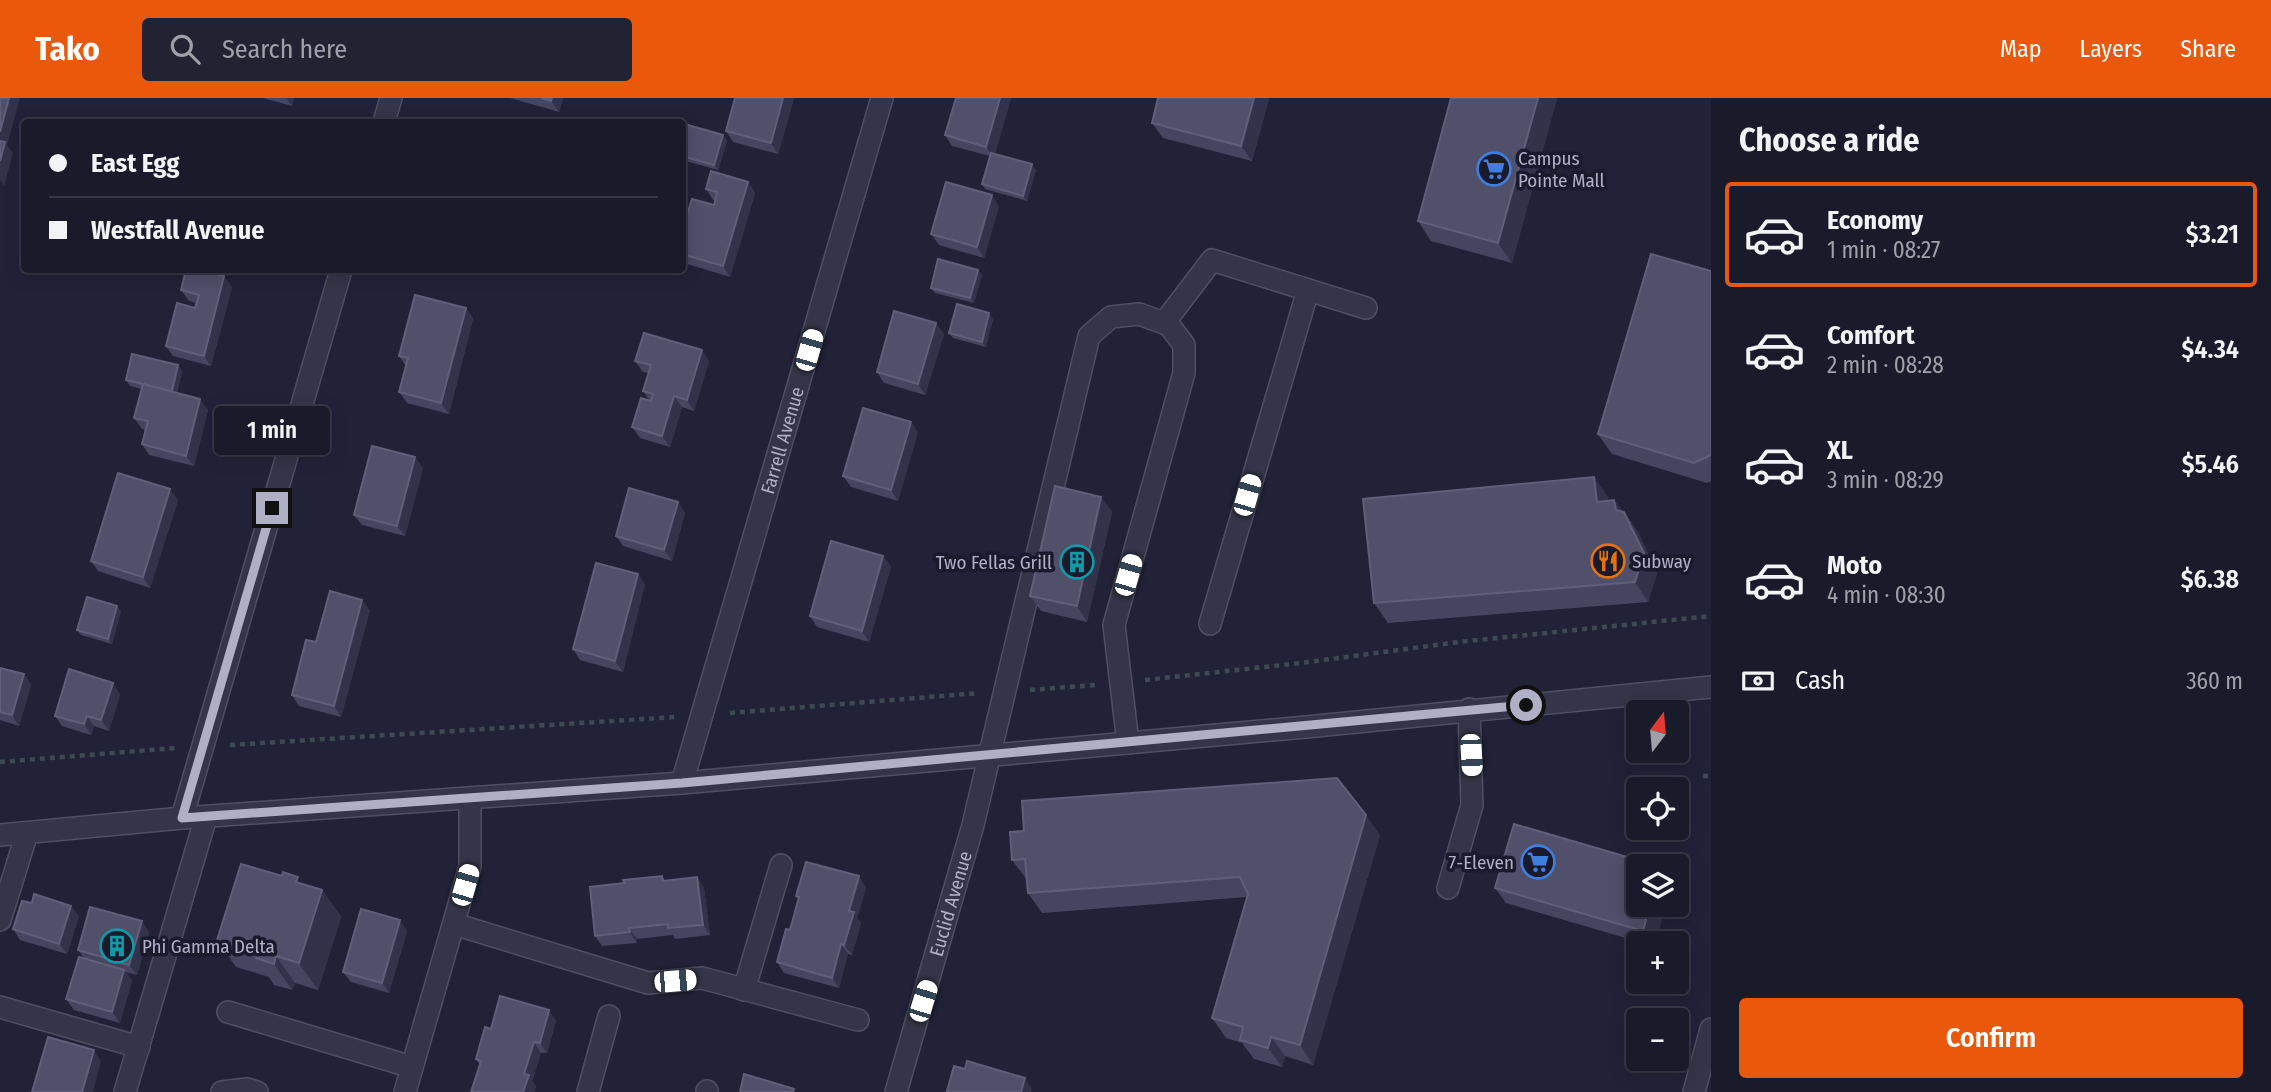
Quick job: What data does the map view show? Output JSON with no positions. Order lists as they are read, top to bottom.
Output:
{
  "streets": {
    "street": ["Farrell Avenue", "Euclid Avenue"]
  },
  "places": {
    "supermarket": ["Campus Pointe Mall", "7-Eleven"],
    "restaurant": ["Subway"],
    "building": ["Two Fellas Grill", "Phi Gamma Delta"]
  },
  "north": "top",
  "page": {
    "header": "Tako",
    "search": "Search here",
    "nav": ["Map", "Layers", "Share"],
    "heading": "Choose a ride",
    "banner": ["East Egg", "Westfall Avenue"],
    "list": [
      {
        "name": "Economy",
        "note": "1 min · 08:27",
        "value": "$3.21"
      },
      {
        "name": "Comfort",
        "note": "2 min · 08:28",
        "value": "$4.34"
      },
      {
        "name": "XL",
        "note": "3 min · 08:29",
        "value": "$5.46"
      },
      {
        "name": "Moto",
        "note": "4 min · 08:30",
        "value": "$6.38"
      }
    ],
    "bubble": "1 min",
    "pay": ["Cash", "360 m"],
    "map_buttons": ["+", "−"],
    "buttons": "Confirm"
  }
}
